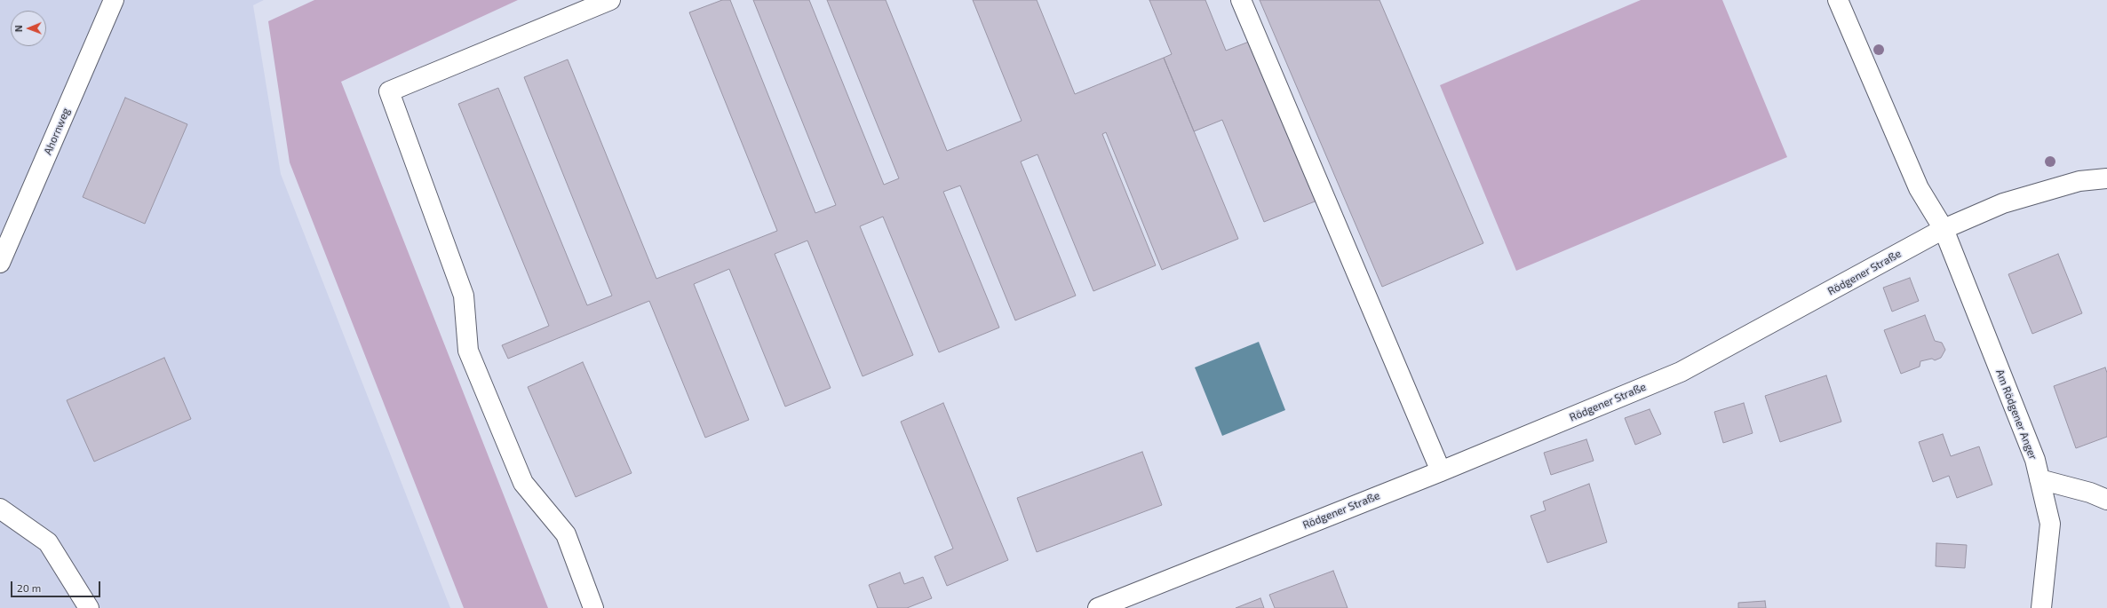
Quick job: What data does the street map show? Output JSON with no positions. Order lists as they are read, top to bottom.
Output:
{
  "streets": {
    "street": ["Ahornweg", "Rödgener Straße", "Am Rödgener Anger"]
  },
  "crossings": [
    ["Rödgener Straße", "Am Rödgener Anger"]
  ],
  "scale_bar": "20 m",
  "north": "left"
}
